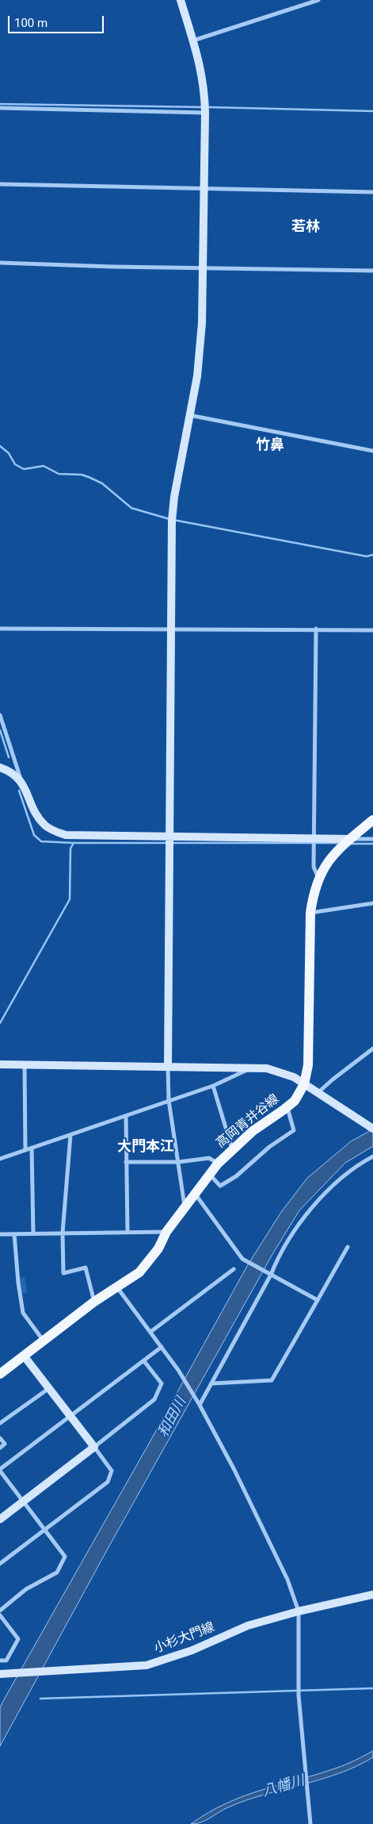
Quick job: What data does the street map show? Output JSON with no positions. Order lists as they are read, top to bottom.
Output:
{
  "streets": {
    "main road": ["高岡青井谷線"],
    "street": ["小杉大門線"]
  },
  "districts": ["若林", "竹鼻", "大門本江"],
  "water": ["和田川", "八幡川"],
  "scale_bar": "100 m"
}
